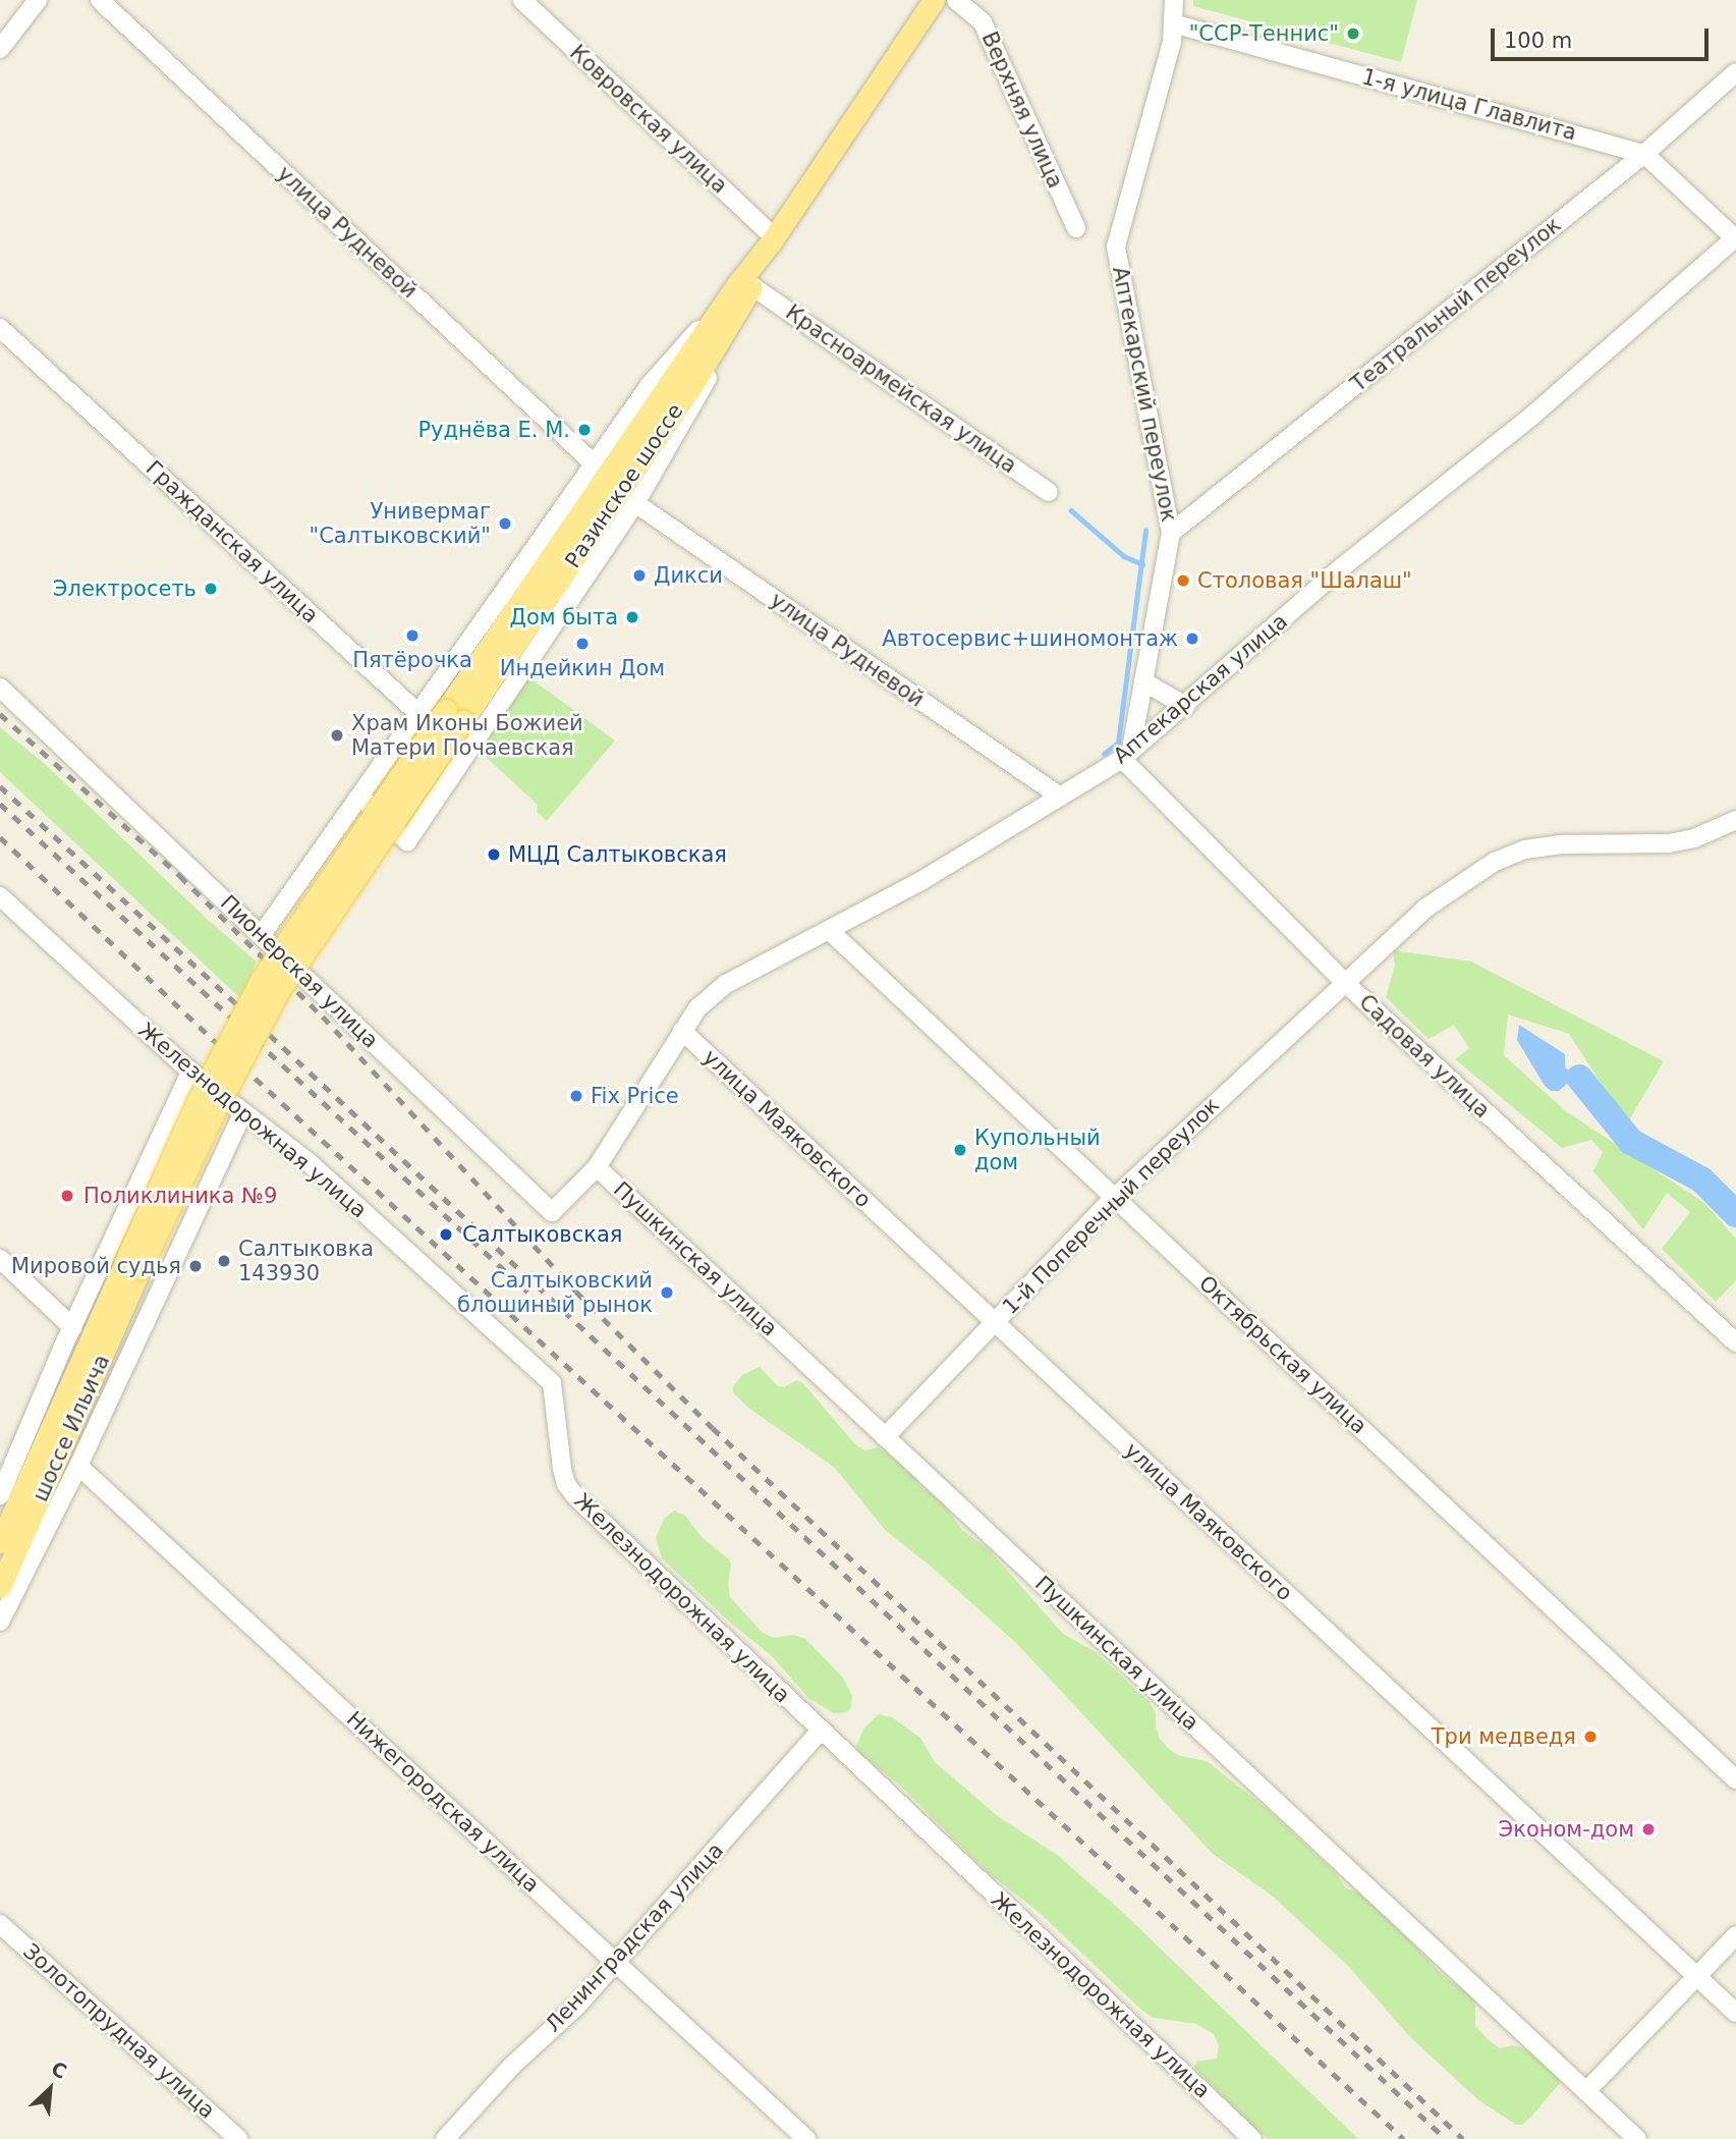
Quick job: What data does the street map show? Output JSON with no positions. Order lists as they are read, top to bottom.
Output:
{
  "streets": {
    "main road": ["Разинское шоссе", "шоссе Ильича"],
    "street": [
      "1-я улица Главлита",
      "Верхняя улица",
      "Ковровская улица",
      "улица Рудневой",
      "Театральный переулок",
      "Красноармейская улица",
      "Аптекарский переулок",
      "Гражданская улица",
      "Аптекарская улица",
      "Пионерская улица",
      "Садовая улица",
      "Железнодорожная улица",
      "улица Маяковского",
      "1-й Поперечный переулок",
      "Пушкинская улица",
      "Октябрьская улица",
      "Нижегородская улица",
      "Ленинградская улица",
      "Золотопрудная улица"
    ]
  },
  "crossings": [
    ["1-я улица Главлита", "Театральный переулок"],
    ["1-я улица Главлита", "Аптекарский переулок"],
    ["1-я улица Главлита", "Аптекарская улица"],
    ["Ковровская улица", "Разинское шоссе"],
    ["улица Рудневой", "Аптекарская улица"],
    ["Театральный переулок", "Аптекарский переулок"],
    ["Красноармейская улица", "Разинское шоссе"],
    ["Аптекарский переулок", "Аптекарская улица"],
    ["Аптекарский переулок", "Садовая улица"],
    ["Разинское шоссе", "шоссе Ильича"],
    ["Аптекарская улица", "Пионерская улица"],
    ["Аптекарская улица", "Садовая улица"],
    ["Аптекарская улица", "улица Маяковского"],
    ["Аптекарская улица", "Пушкинская улица"],
    ["Аптекарская улица", "Октябрьская улица"],
    ["Пионерская улица", "Пушкинская улица"],
    ["Садовая улица", "1-й Поперечный переулок"],
    ["Железнодорожная улица", "Ленинградская улица"],
    ["улица Маяковского", "1-й Поперечный переулок"],
    ["1-й Поперечный переулок", "Пушкинская улица"],
    ["1-й Поперечный переулок", "Октябрьская улица"],
    ["Нижегородская улица", "Ленинградская улица"]
  ],
  "places": [
    "\"ССР-Теннис\"",
    "Руднёва Е. М.",
    "Универмаг \"Салтыковский\"",
    "Дикси",
    "Столовая \"Шалаш\"",
    "Электросеть",
    "Дом быта",
    "Пятёрочка",
    "Автосервис+шиномонтаж",
    "Индейкин Дом",
    "Храм Иконы Божией Матери Почаевская",
    "МЦД Салтыковская",
    "Fix Price",
    "Купольный дом",
    "Поликлиника №9",
    "Салтыковская",
    "Салтыковка 143930",
    "Мировой судья",
    "Салтыковский блошиный рынок",
    "Три медведя",
    "Эконом-дом"
  ],
  "scale_bar": "100 m",
  "north": "top right"
}
